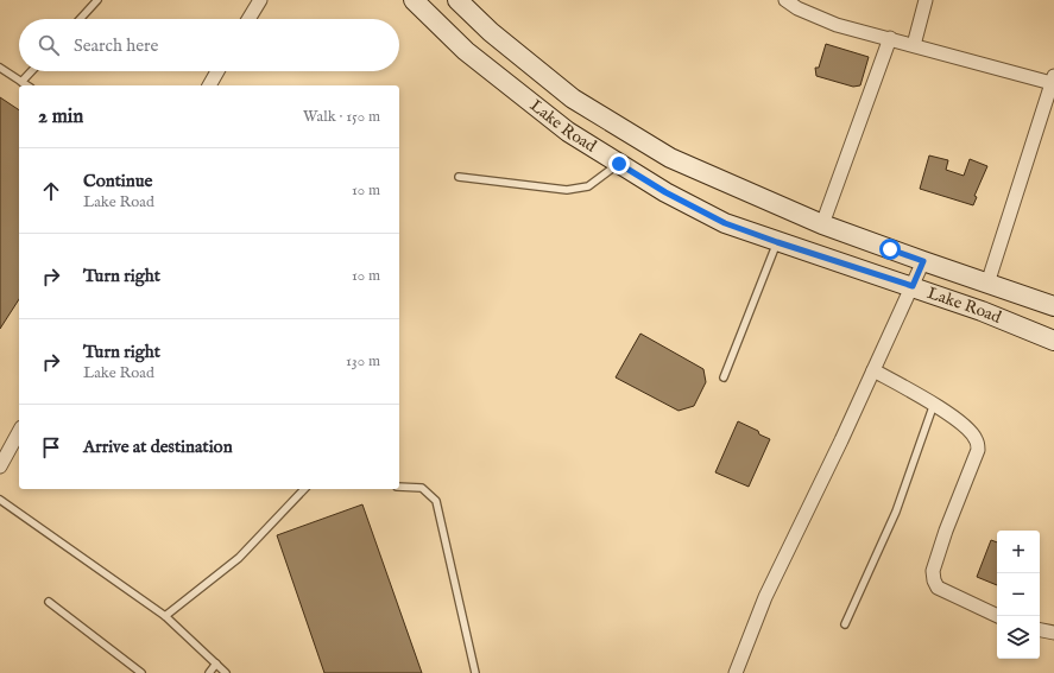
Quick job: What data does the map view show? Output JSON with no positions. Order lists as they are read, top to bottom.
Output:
{
  "streets": {
    "main road": ["Lake Road"]
  },
  "page": {
    "search": "Search here",
    "heading": ["2 min", "Walk · 150 m"],
    "list": [
      ["Continue", "Lake Road", "10 m"],
      ["Turn right", "10 m"],
      ["Turn right", "Lake Road", "130 m"],
      "Arrive at destination"
    ],
    "map_buttons": ["+", "−"]
  }
}
